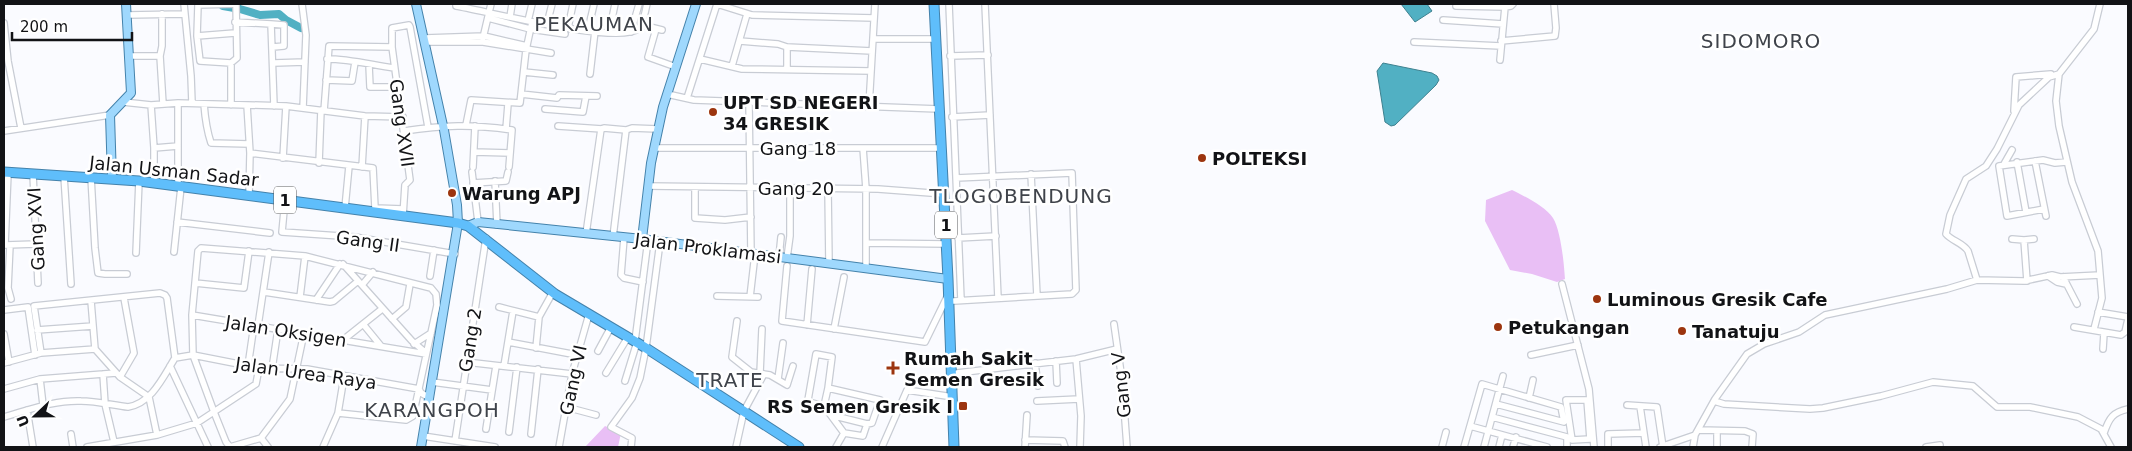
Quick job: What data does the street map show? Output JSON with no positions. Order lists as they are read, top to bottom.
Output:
{
  "streets": {
    "highway": ["Jalan Usman Sadar", "1"],
    "main road": ["Jalan Proklamasi"],
    "street": [
      "Gang XVII",
      "Gang 18",
      "Gang 20",
      "Gang XVI",
      "Gang II",
      "Jalan Oksigen",
      "Gang 2",
      "Jalan Urea Raya",
      "Gang VI",
      "Gang V"
    ]
  },
  "crossings": [
    ["Gang XVII", "Jalan Usman Sadar"],
    ["Gang 18", "1"],
    ["Jalan Usman Sadar", "1"],
    ["Jalan Usman Sadar", "Gang XVI"],
    ["Jalan Usman Sadar", "Gang II"],
    ["Gang 20", "1"],
    ["1", "Jalan Proklamasi"],
    ["1", "Gang 2"],
    ["1", "Gang VI"]
  ],
  "districts": [
    "PEKAUMAN",
    "SIDOMORO",
    "TLOGOBENDUNG",
    "TRATE",
    "KARANGPOH"
  ],
  "places": {
    "other": [
      "UPT SD NEGERI 34 GRESIK",
      "POLTEKSI",
      "Warung APJ",
      "Luminous Gresik Cafe",
      "Petukangan",
      "Tanatuju"
    ],
    "health": ["Rumah Sakit Semen Gresik"],
    "transit": ["RS Semen Gresik I"]
  },
  "scale_bar": "200 m",
  "north": "left"
}
